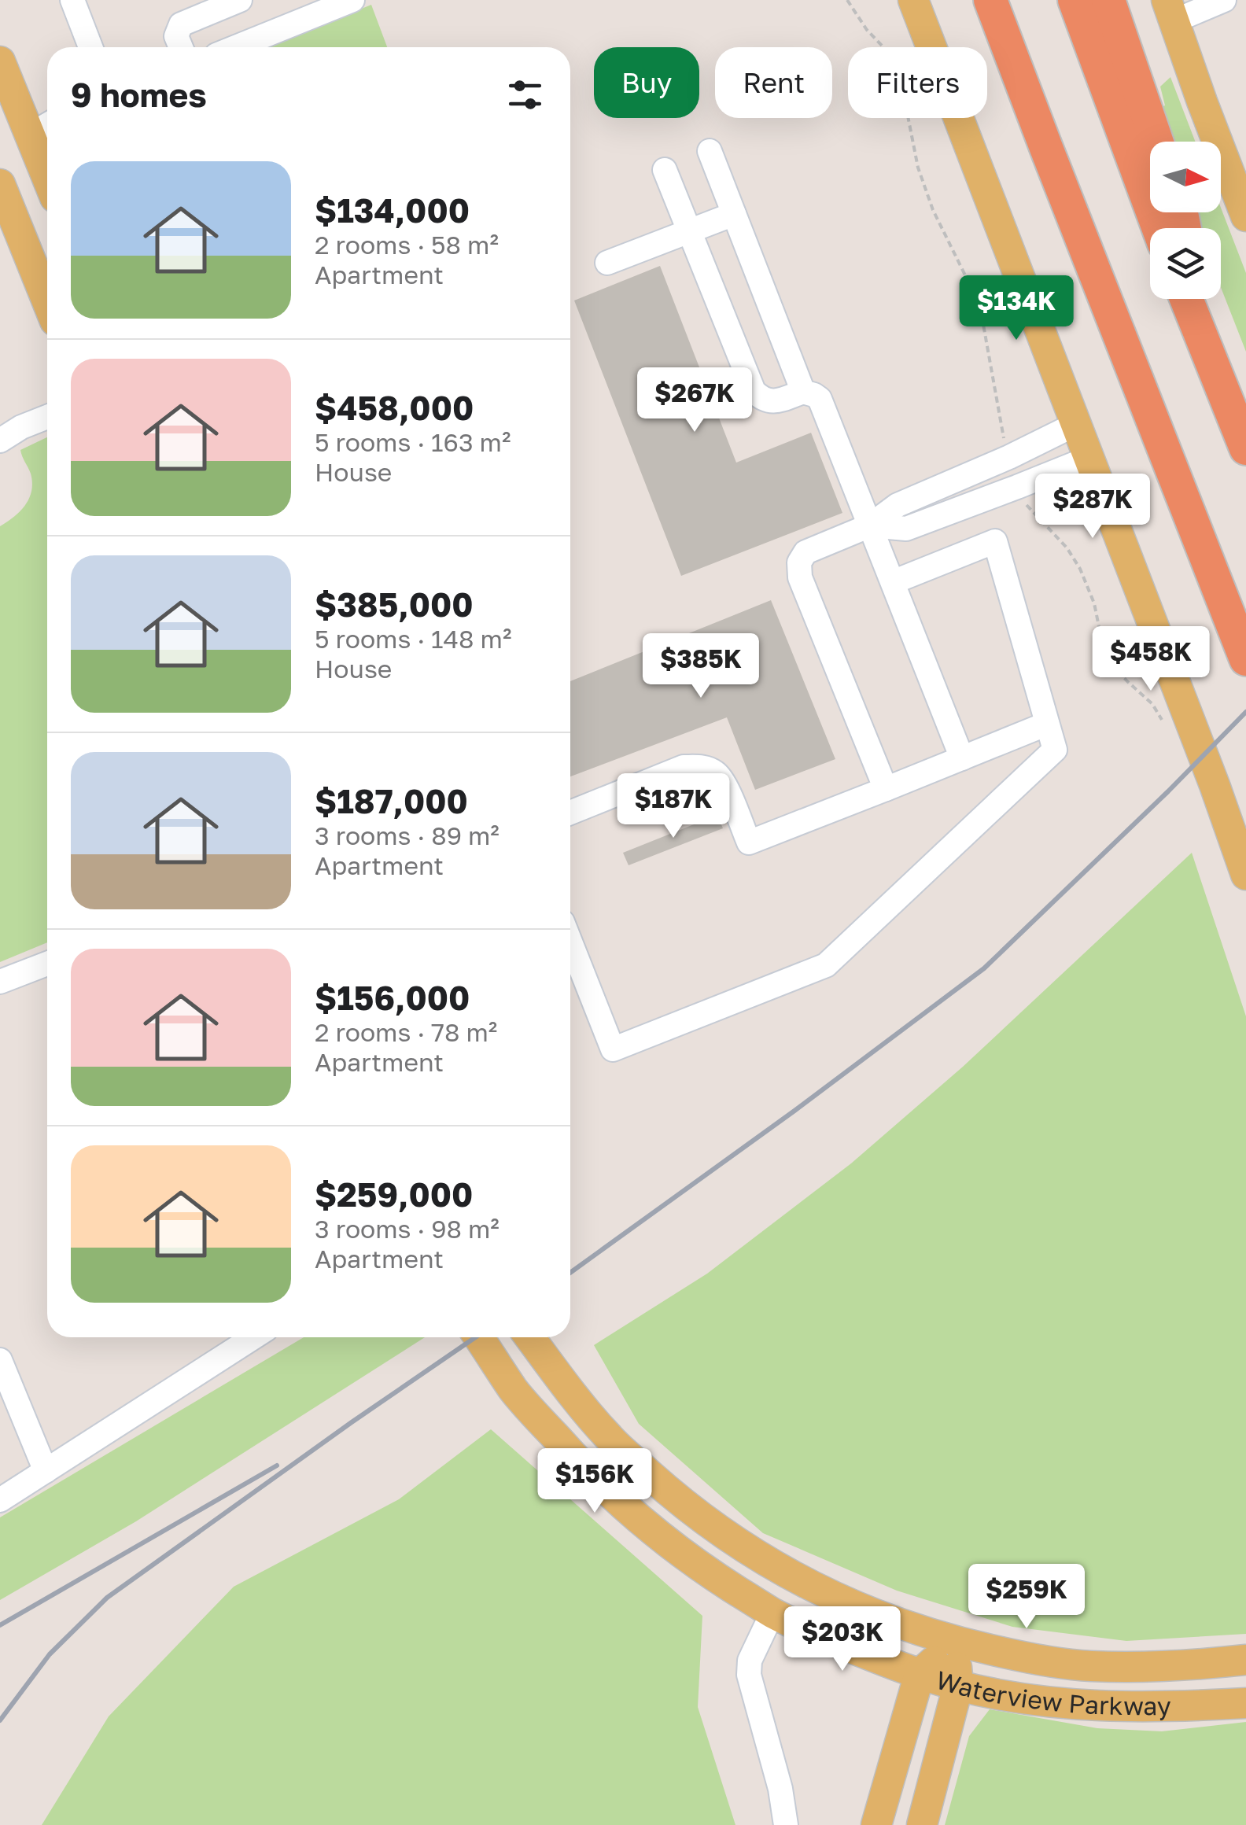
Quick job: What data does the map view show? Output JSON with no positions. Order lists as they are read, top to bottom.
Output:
{
  "streets": {
    "main road": ["Waterview Parkway"]
  },
  "north": "right",
  "page": {
    "chip": ["Buy", "Rent", "Filters"],
    "heading": "9 homes",
    "list": [
      {
        "name": "$134,000",
        "note": "2 rooms · 58 m² · Apartment"
      },
      {
        "name": "$458,000",
        "note": "5 rooms · 163 m² · House"
      },
      {
        "name": "$385,000",
        "note": "5 rooms · 148 m² · House"
      },
      {
        "name": "$187,000",
        "note": "3 rooms · 89 m² · Apartment"
      },
      {
        "name": "$156,000",
        "note": "2 rooms · 78 m² · Apartment"
      },
      {
        "name": "$259,000",
        "note": "3 rooms · 98 m² · Apartment"
      }
    ],
    "price": [
      "$134K",
      "$267K",
      "$287K",
      "$458K",
      "$385K",
      "$187K",
      "$156K",
      "$259K",
      "$203K"
    ]
  }
}
